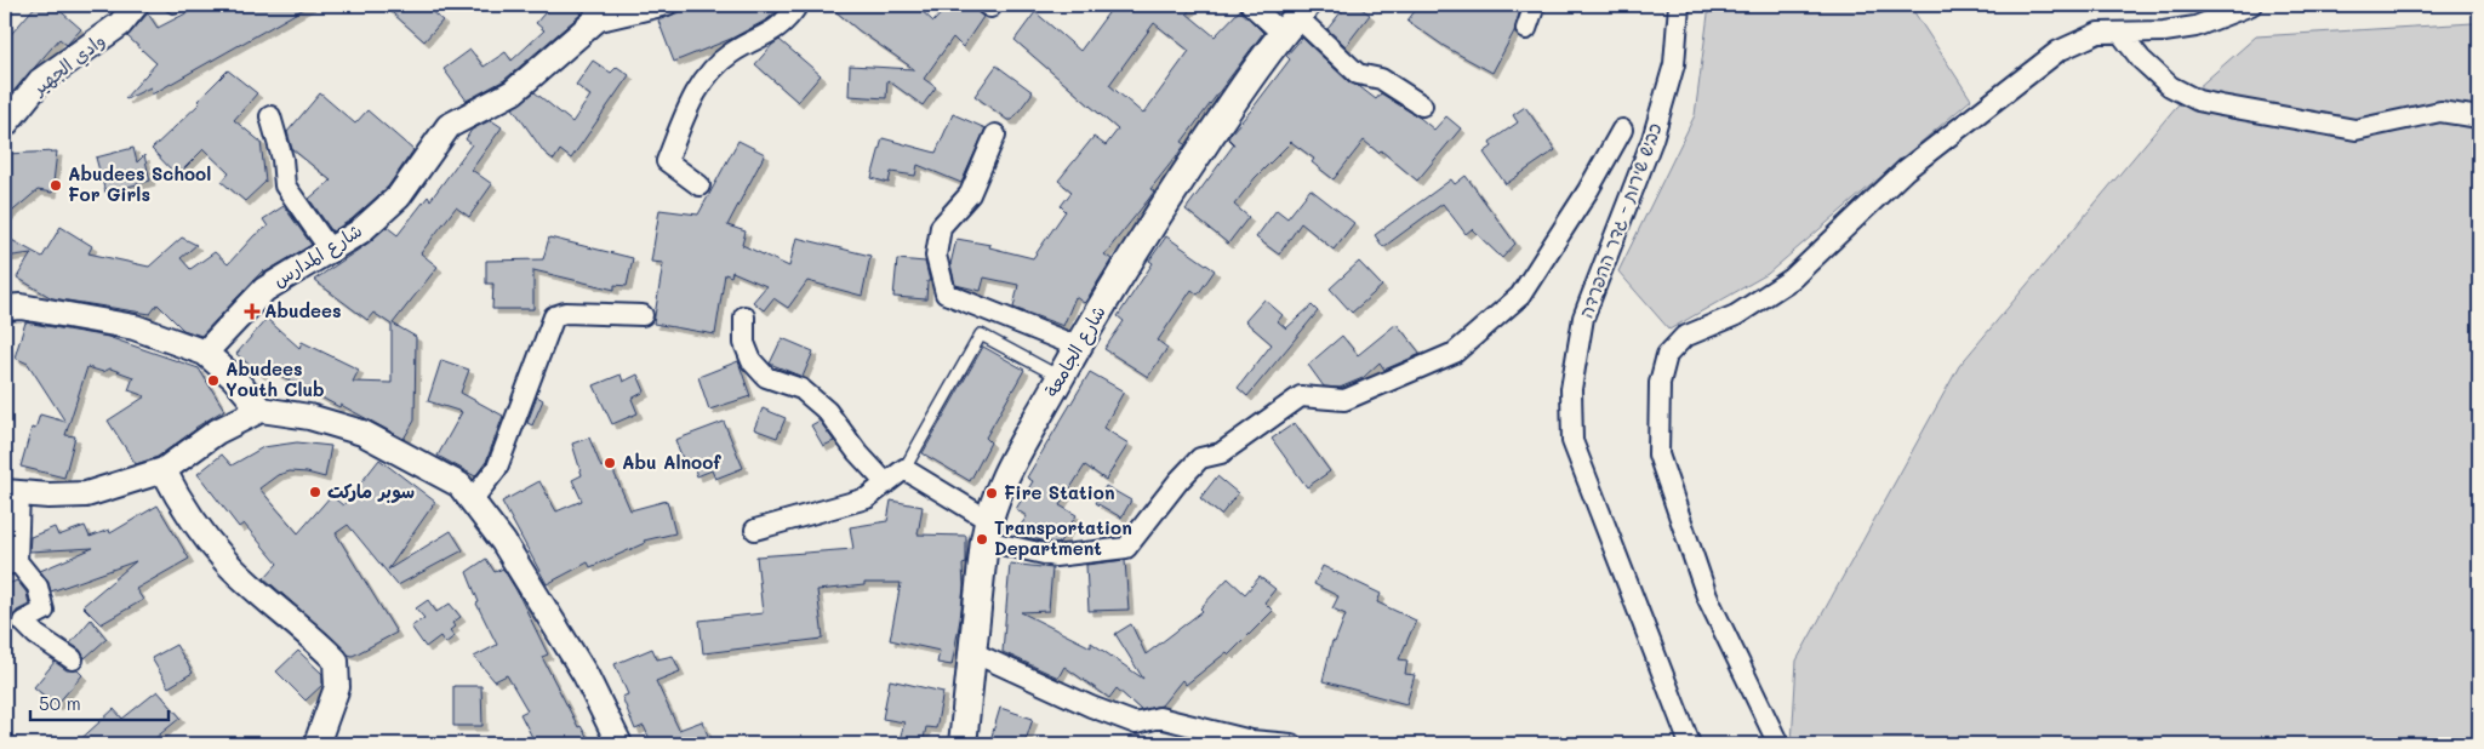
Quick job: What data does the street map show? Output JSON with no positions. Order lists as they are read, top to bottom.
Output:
{
  "streets": {
    "main road": ["شارع الجامعة"],
    "street": ["وادي الجهير", "כביש שירות - גדר ההפרדה", "شارع المدارس"]
  },
  "places": {
    "other": [
      "Abudees School For Girls",
      "Abudees Youth Club",
      "Abu Alnoof",
      "سوبر ماركت",
      "Fire Station",
      "Transportation Department"
    ],
    "health": ["Abudees"]
  },
  "scale_bar": "50 m"
}
